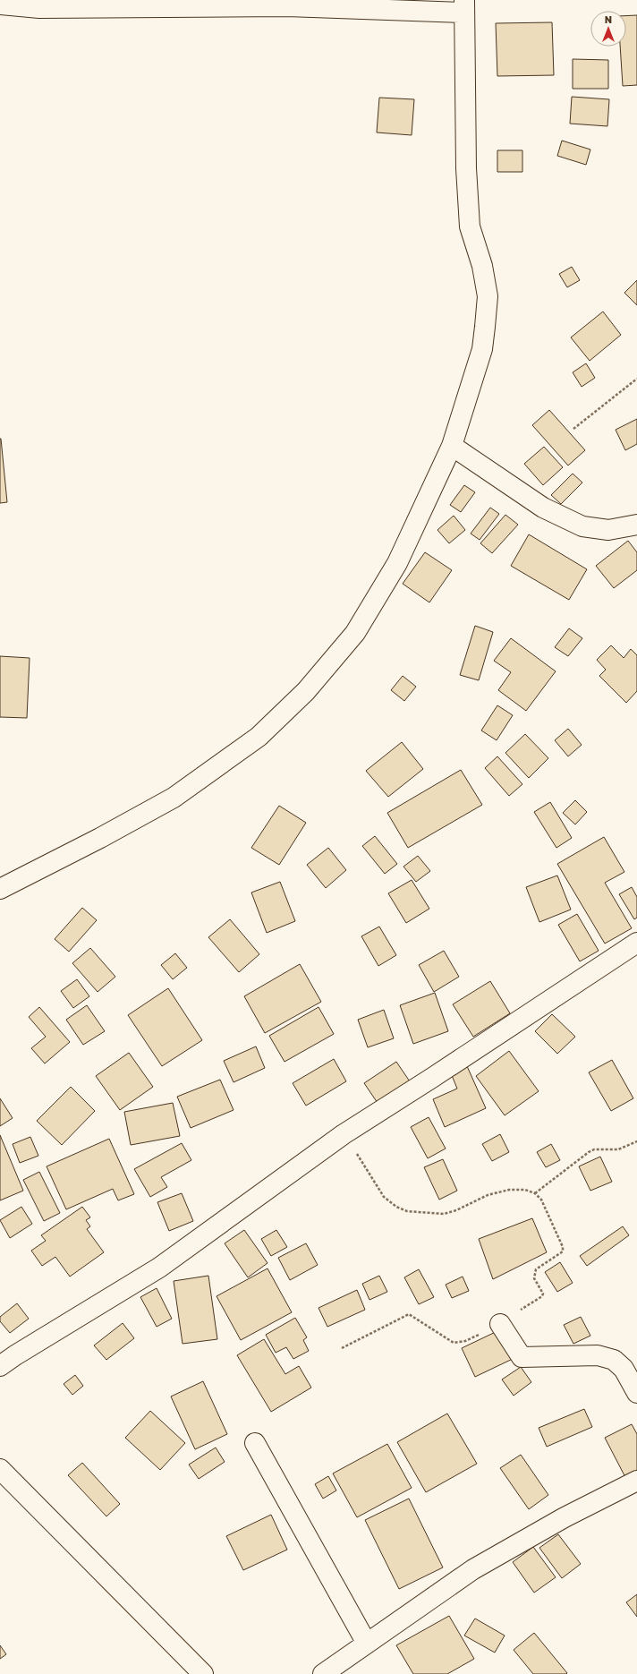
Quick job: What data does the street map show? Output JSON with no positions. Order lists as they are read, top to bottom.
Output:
{
  "north": "top"
}
